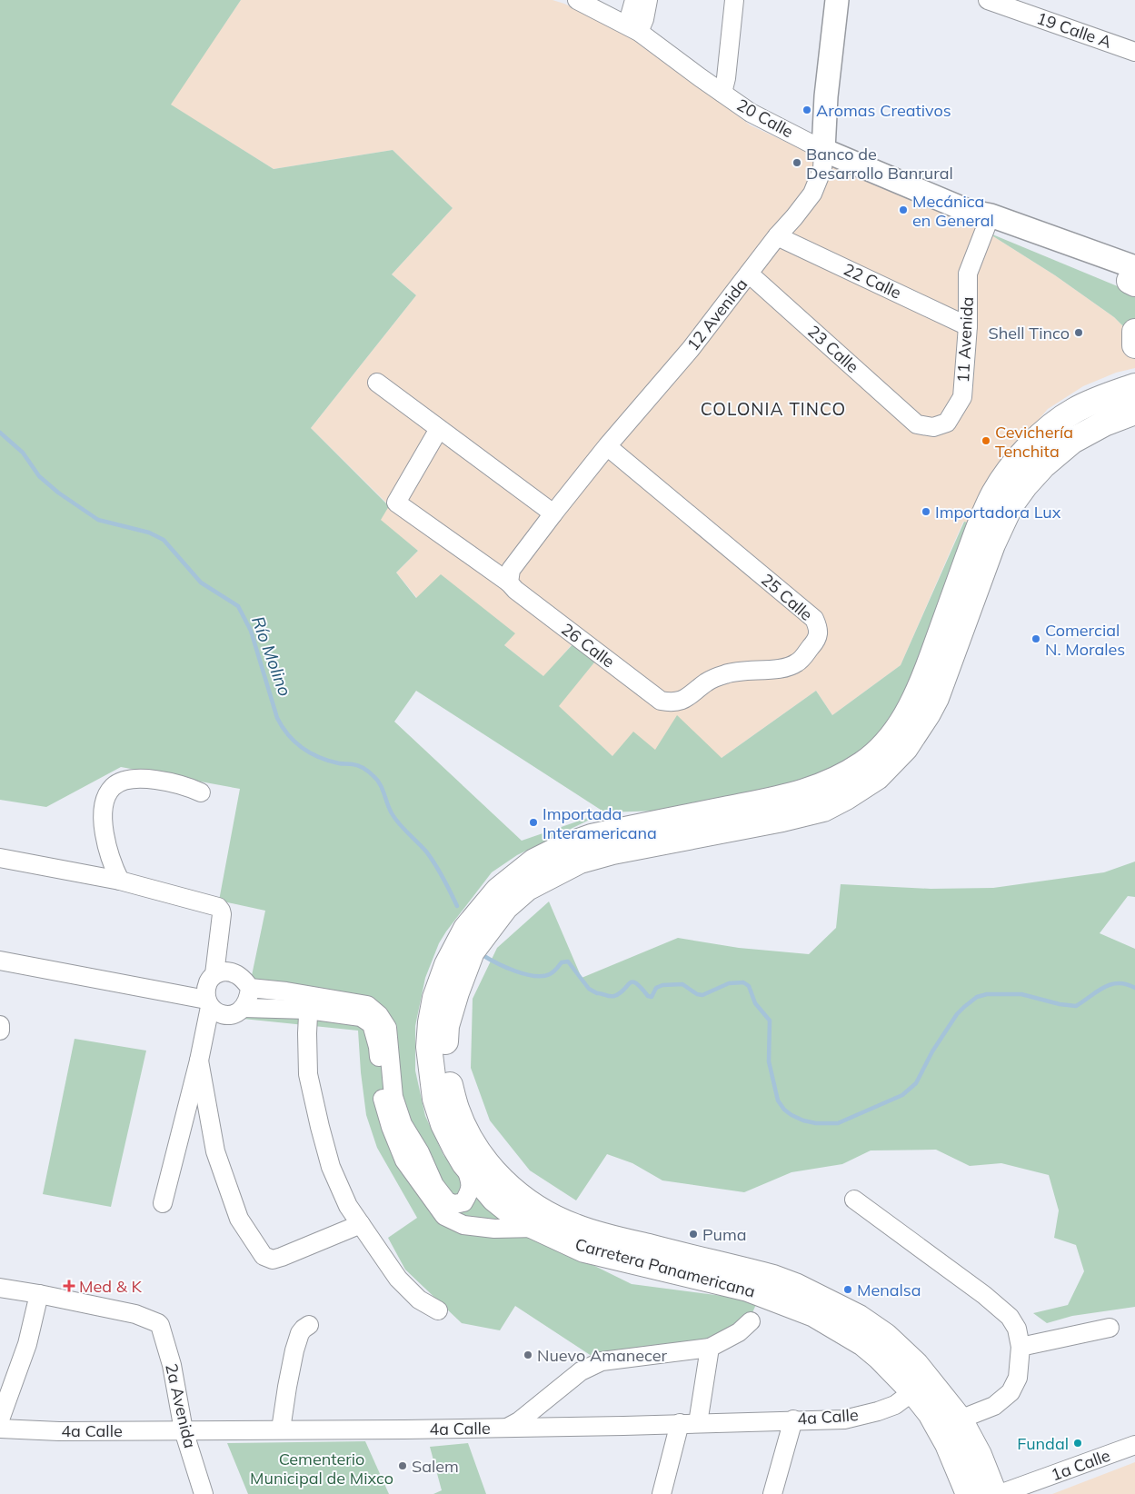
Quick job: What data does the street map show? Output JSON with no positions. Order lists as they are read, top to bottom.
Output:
{
  "streets": {
    "highway": ["Carretera Panamericana"],
    "main road": ["20 Calle", "12 Avenida"],
    "street": [
      "19 Calle A",
      "22 Calle",
      "11 Avenida",
      "23 Calle",
      "25 Calle",
      "26 Calle",
      "2a Avenida",
      "4a Calle",
      "1a Calle"
    ]
  },
  "crossings": [
    ["20 Calle", "12 Avenida"],
    ["20 Calle", "11 Avenida"],
    ["22 Calle", "12 Avenida"],
    ["22 Calle", "11 Avenida"],
    ["12 Avenida", "23 Calle"],
    ["12 Avenida", "25 Calle"],
    ["12 Avenida", "26 Calle"],
    ["11 Avenida", "23 Calle"],
    ["25 Calle", "26 Calle"],
    ["Carretera Panamericana", "4a Calle"],
    ["2a Avenida", "4a Calle"]
  ],
  "districts": ["COLONIA TINCO"],
  "water": ["Río Molino"],
  "parks": ["Cementerio Municipal de Mixco"],
  "places": {
    "other": [
      "Aromas Creativos",
      "Banco de Desarrollo Banrural",
      "Mecánica en General",
      "Shell Tinco",
      "Cevichería Tenchita",
      "Importadora Lux",
      "Comercial N. Morales",
      "Importada Interamericana",
      "Puma",
      "Menalsa",
      "Nuevo Amanecer",
      "Fundal",
      "Salem"
    ],
    "health": ["Med & K"]
  }
}
